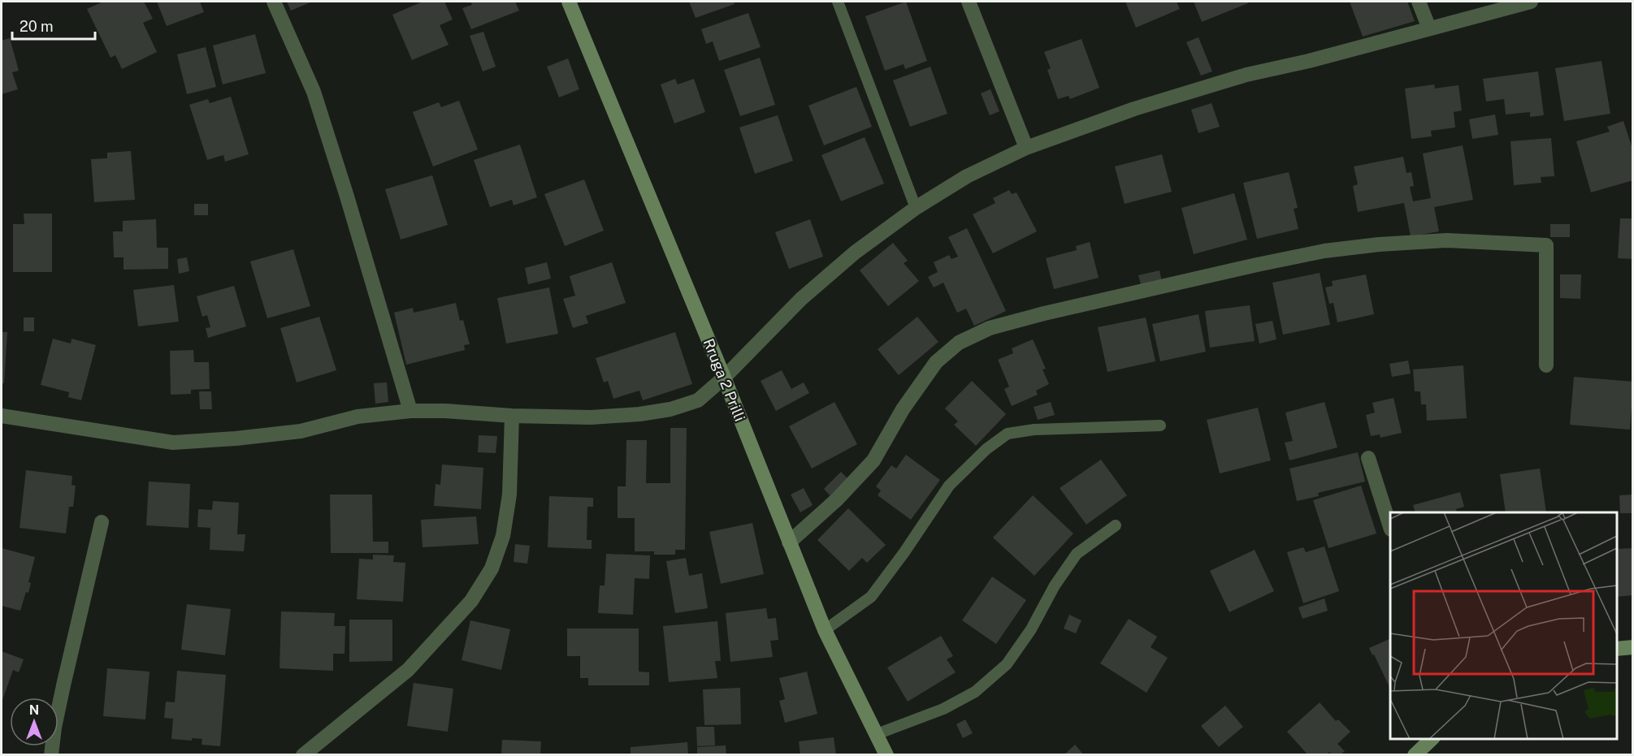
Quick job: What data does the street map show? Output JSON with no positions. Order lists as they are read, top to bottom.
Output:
{
  "streets": {
    "street": ["Rruga 2 Prilli"]
  },
  "scale_bar": "20 m",
  "north": "top"
}
